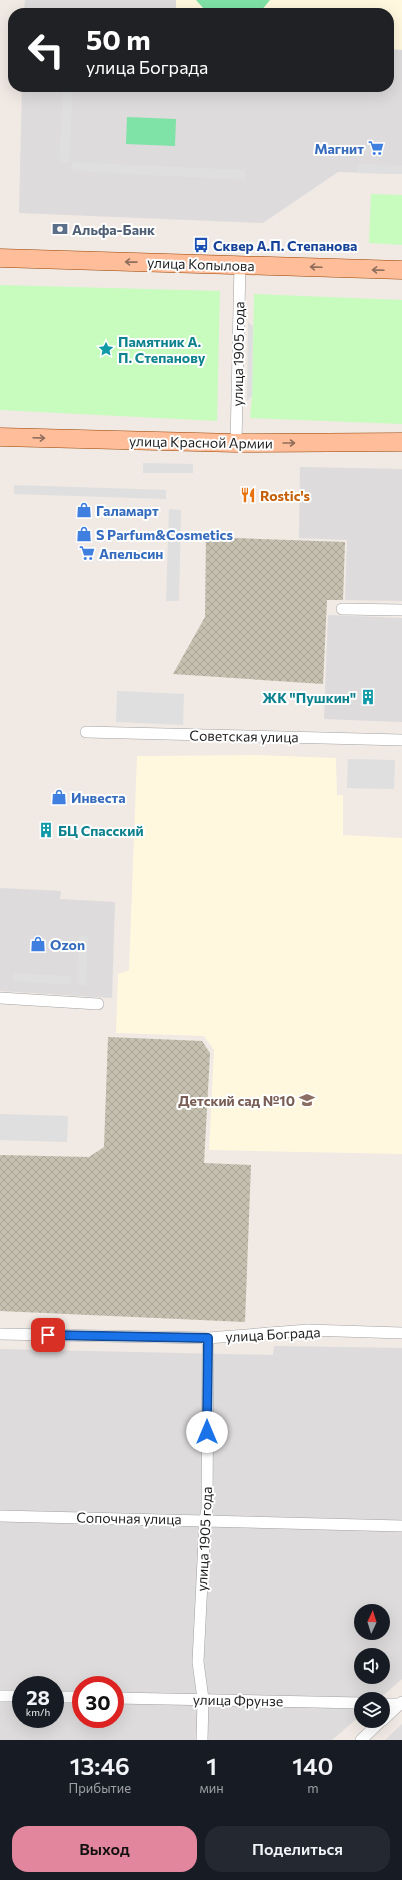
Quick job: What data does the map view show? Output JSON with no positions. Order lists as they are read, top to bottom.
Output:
{
  "streets": {
    "main road": ["улица Копылова", "улица Красной Армии"],
    "street": [
      "улица 1905 года",
      "Советская улица",
      "улица Бограда",
      "Сопочная улица",
      "улица Фрунзе"
    ]
  },
  "crossings": [
    ["улица Копылова", "улица 1905 года"],
    ["улица 1905 года", "улица Красной Армии"],
    ["улица 1905 года", "улица Бограда"],
    ["улица 1905 года", "Сопочная улица"],
    ["улица 1905 года", "улица Фрунзе"]
  ],
  "one_way": ["улица Копылова", "улица Красной Армии"],
  "places": {
    "supermarket": ["Магнит", "Апельсин"],
    "bank": ["Альфа-Банк"],
    "bus stop": ["Сквер А.П. Степанова"],
    "place": ["Памятник А. П. Степанову"],
    "restaurant": ["Rostic's"],
    "shop": [
      "Галамарт",
      "S Parfum&Cosmetics",
      "Инвеста",
      "Ozon"
    ],
    "building": ["ЖК \"Пушкин\"", "БЦ Спасский"],
    "school or university": ["Детский сад №10"]
  },
  "north": "top",
  "page": {
    "turn": ["50 m", "улица Бограда"],
    "speed": "28 km/h",
    "limit": "30",
    "eta": [
      "13:46",
      "Прибытие",
      "1",
      "мин",
      "140",
      "m"
    ],
    "buttons": ["Выход", "Поделиться"]
  }
}
